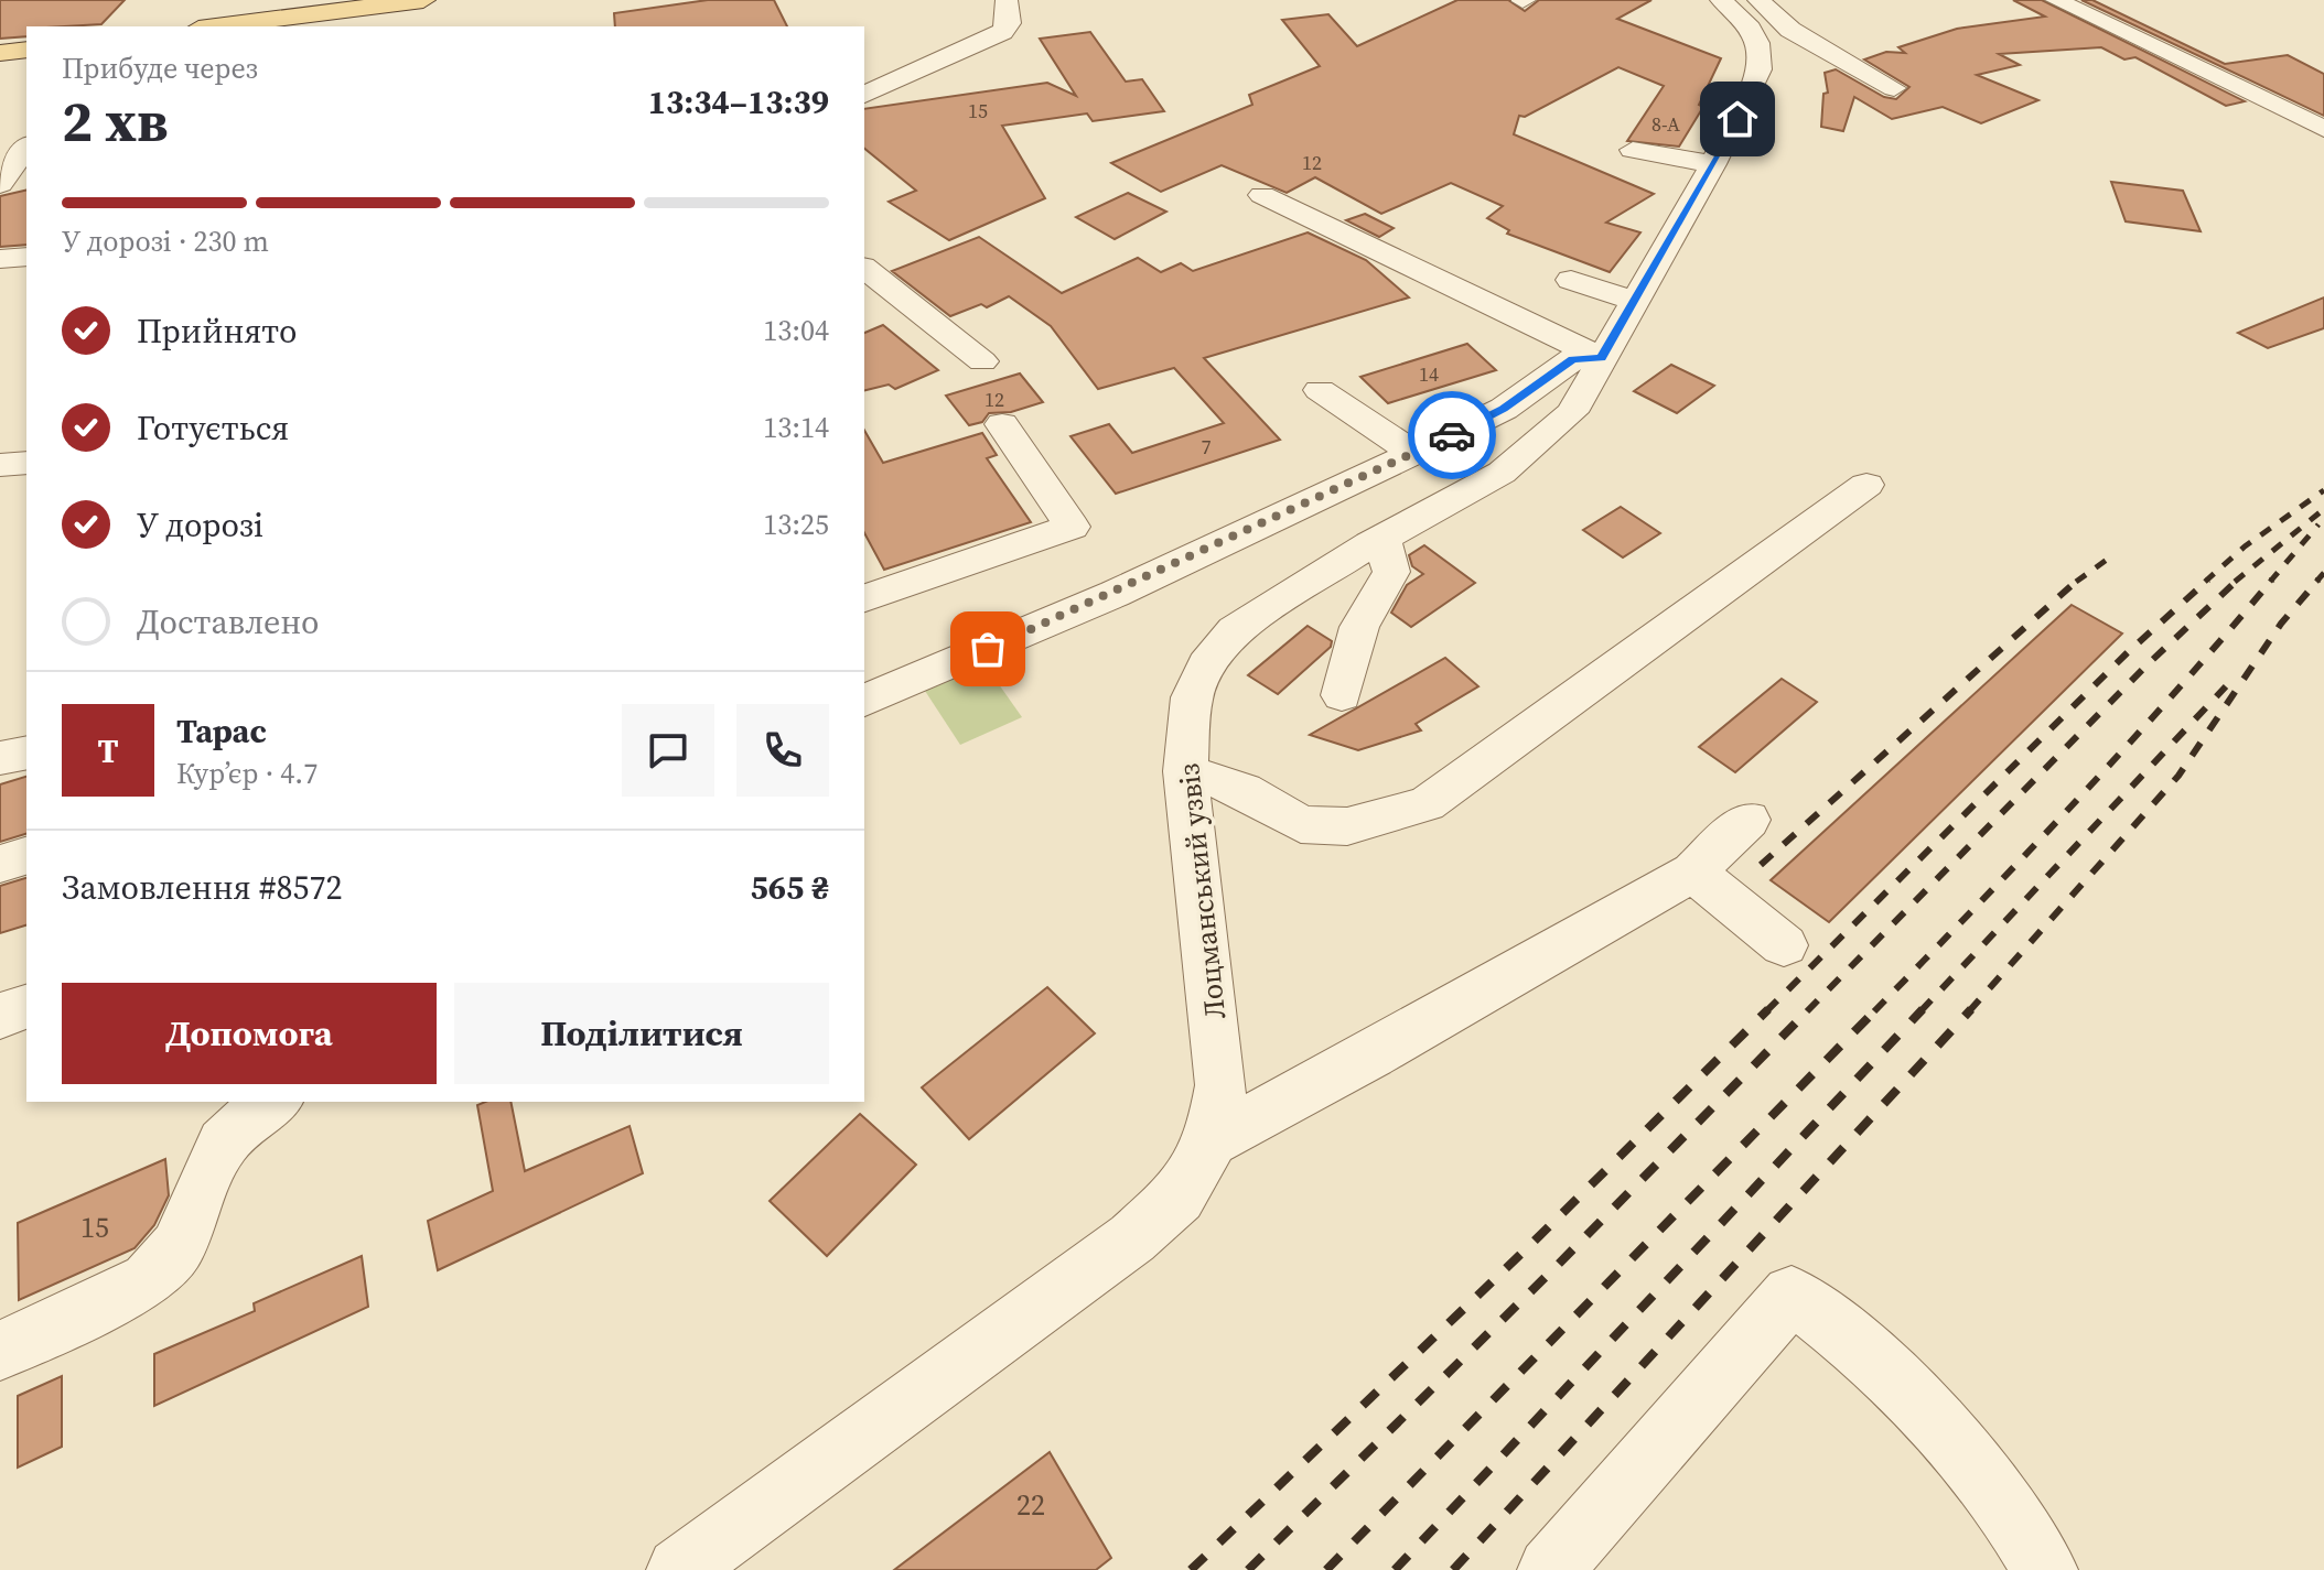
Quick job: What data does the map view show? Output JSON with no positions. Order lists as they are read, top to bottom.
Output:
{
  "streets": {
    "street": ["Лоцманський узвіз"]
  },
  "house_numbers": [
    "15",
    "8-А",
    "12",
    "14",
    "12",
    "7",
    "15",
    "22"
  ],
  "page": {
    "heading": ["2 хв", "Прибуде через", "13:34–13:39"],
    "panel": [
      "Тарас",
      "Кур’єр · 4.7",
      "Замовлення #8572",
      "565 ₴"
    ],
    "bar": "У дорозі · 230 m",
    "list": [
      ["Прийнято", "13:04"],
      ["Готується", "13:14"],
      ["У дорозі", "13:25"],
      "Доставлено"
    ],
    "round": "Т",
    "buttons": ["Допомога", "Поділитися"]
  }
}
